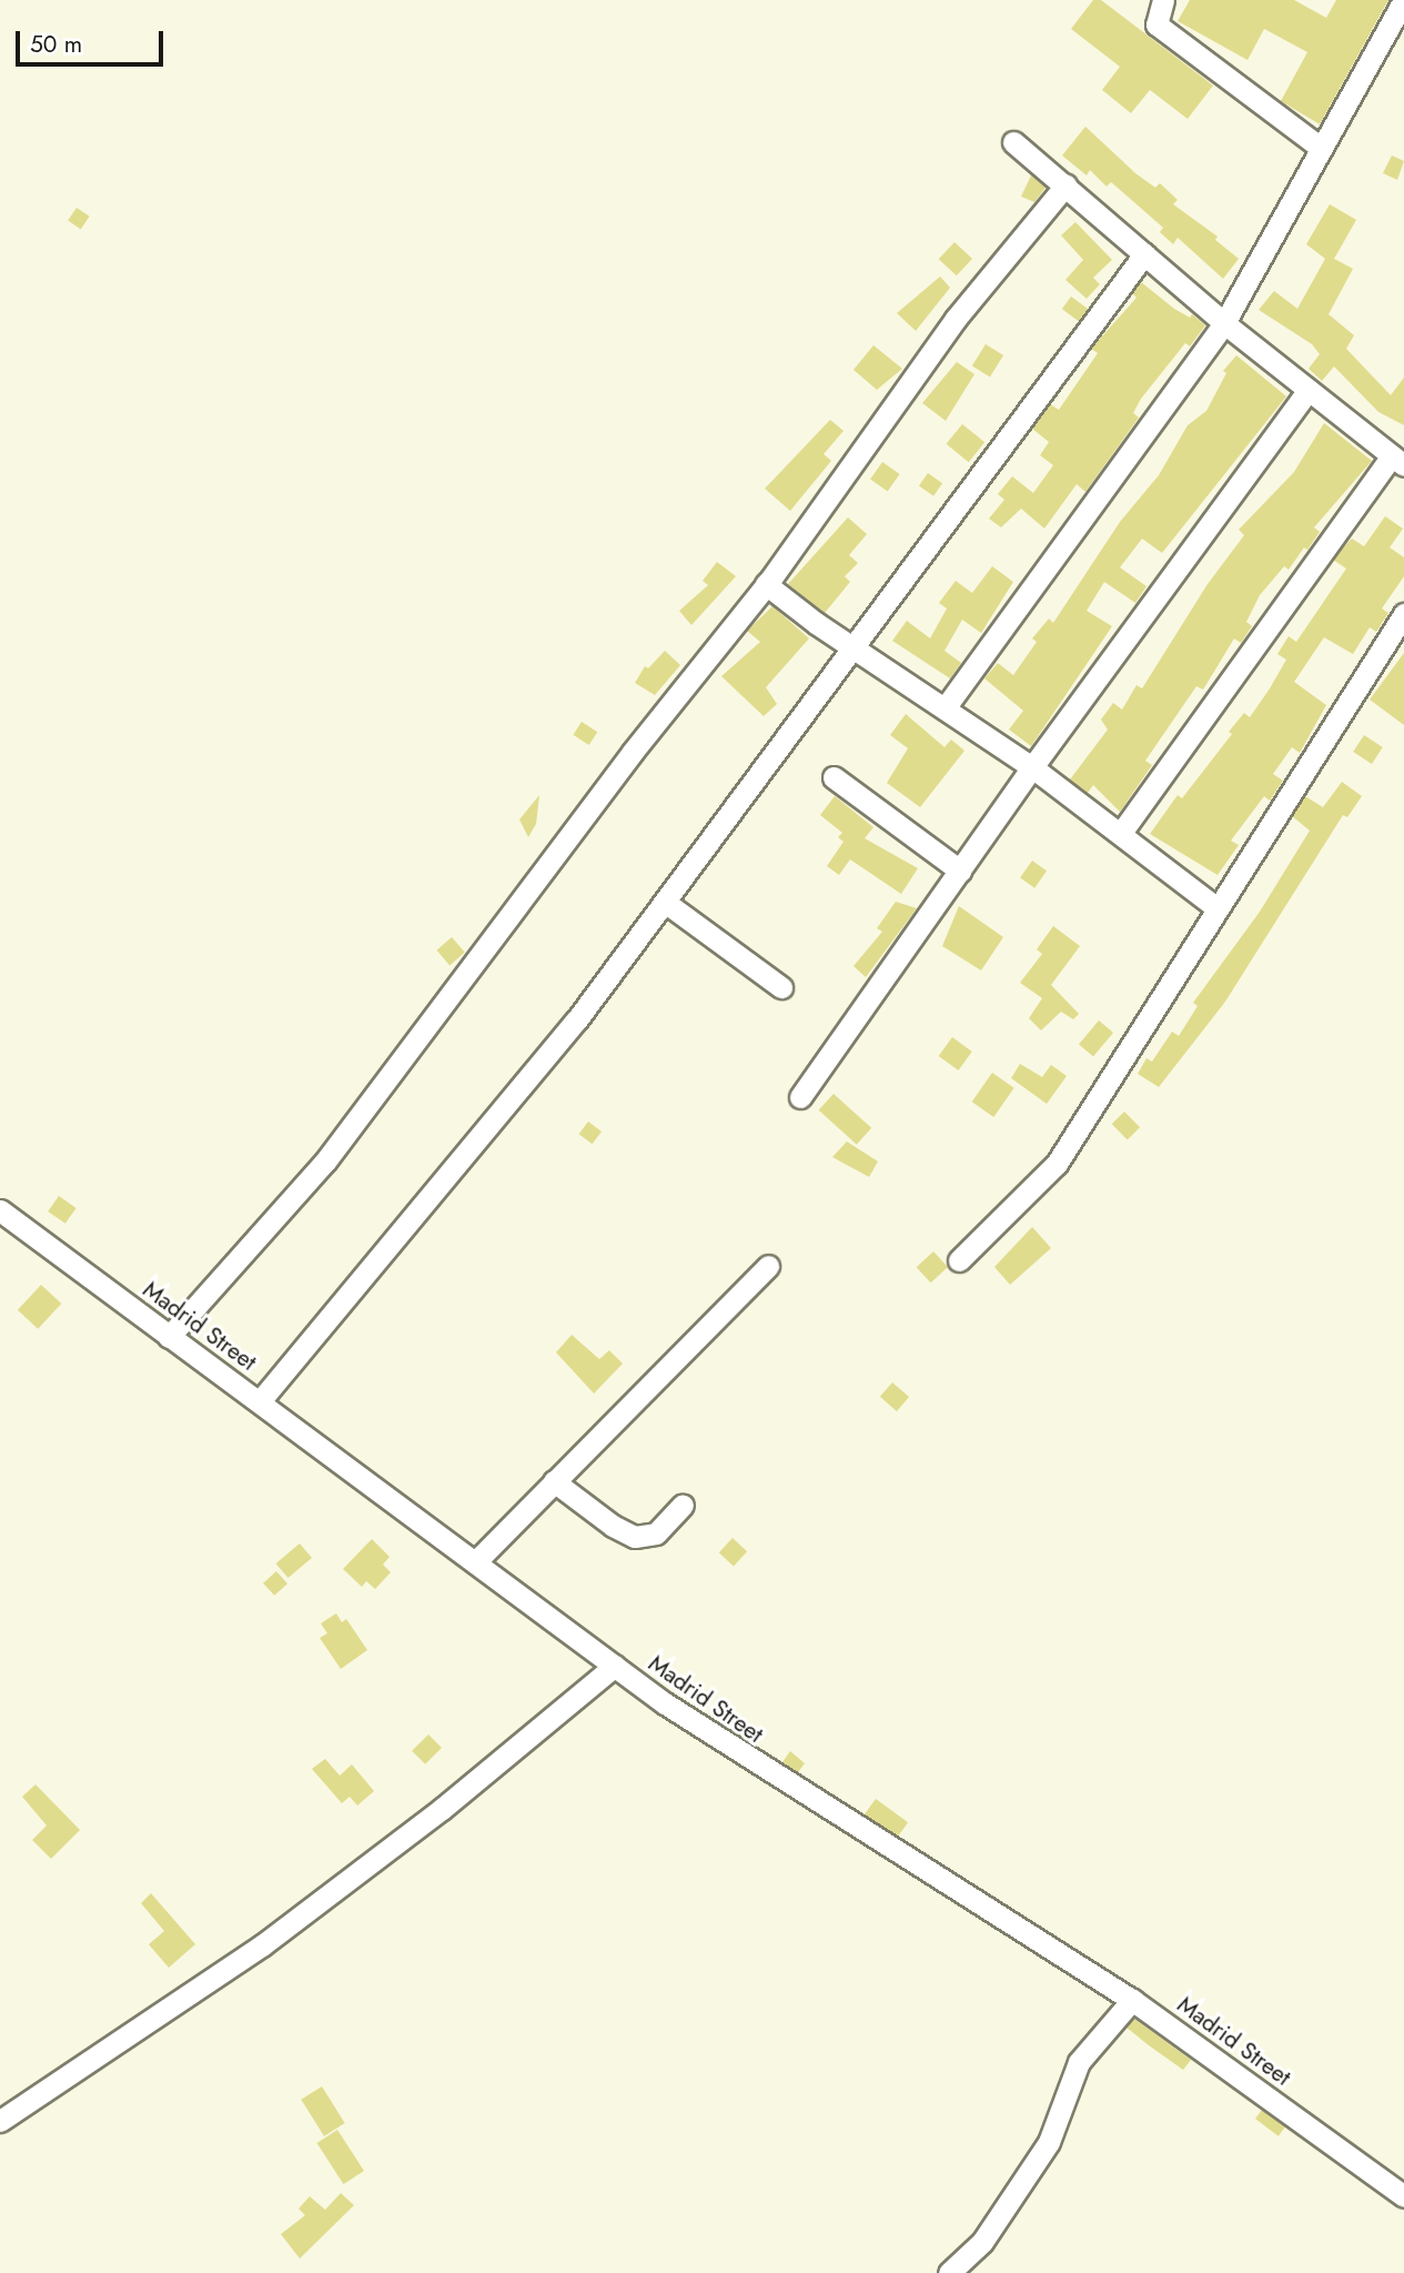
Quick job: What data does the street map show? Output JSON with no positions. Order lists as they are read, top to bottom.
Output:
{
  "streets": {
    "street": ["Madrid Street"]
  },
  "scale_bar": "50 m"
}
